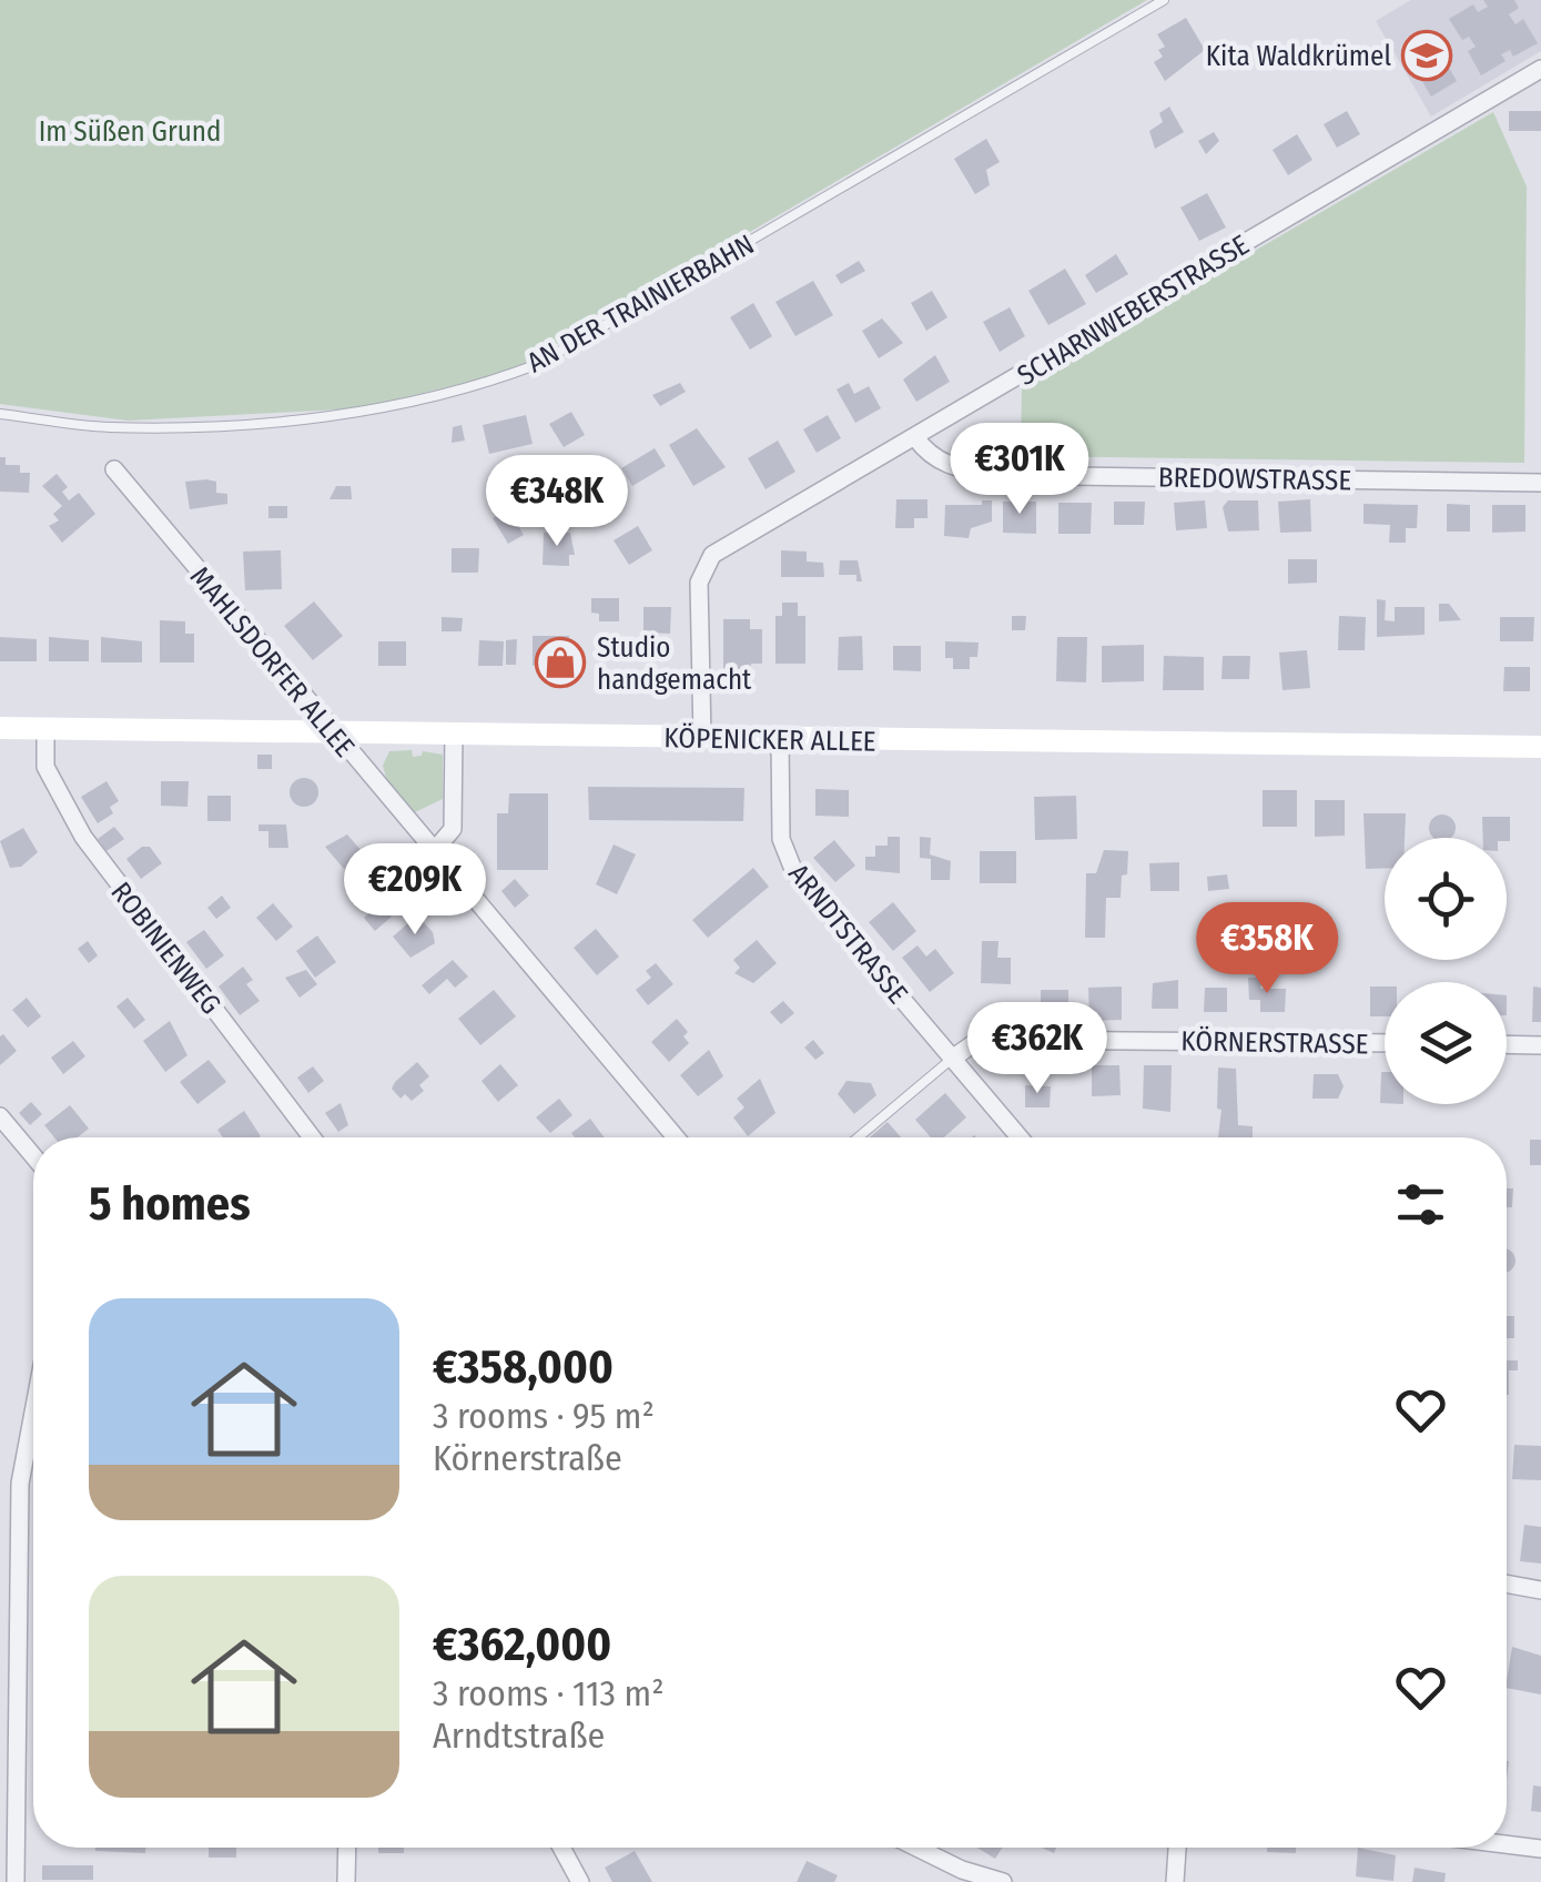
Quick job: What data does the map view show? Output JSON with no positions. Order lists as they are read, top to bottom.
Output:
{
  "streets": {
    "street": [
      "SCHARNWEBERSTRASSE",
      "BREDOWSTRASSE",
      "MAHLSDORFER ALLEE",
      "KÖPENICKER ALLEE",
      "ARNDTSTRASSE",
      "ROBINIENWEG",
      "KÖRNERSTRASSE"
    ],
    "lane": ["AN DER TRAINIERBAHN"]
  },
  "crossings": [
    ["SCHARNWEBERSTRASSE", "BREDOWSTRASSE"],
    ["SCHARNWEBERSTRASSE", "KÖPENICKER ALLEE"],
    ["MAHLSDORFER ALLEE", "KÖPENICKER ALLEE"],
    ["KÖPENICKER ALLEE", "ARNDTSTRASSE"],
    ["KÖPENICKER ALLEE", "ROBINIENWEG"],
    ["ARNDTSTRASSE", "KÖRNERSTRASSE"]
  ],
  "parks": ["Im Süßen Grund"],
  "places": {
    "school or university": ["Kita Waldkrümel"],
    "shop": ["Studio handgemacht"]
  },
  "page": {
    "price": [
      "€301K",
      "€348K",
      "€209K",
      "€358K",
      "€362K"
    ],
    "heading": "5 homes",
    "list": [
      {
        "name": "€358,000",
        "note": "3 rooms · 95 m² · Körnerstraße"
      },
      {
        "name": "€362,000",
        "note": "3 rooms · 113 m² · Arndtstraße"
      }
    ]
  }
}
